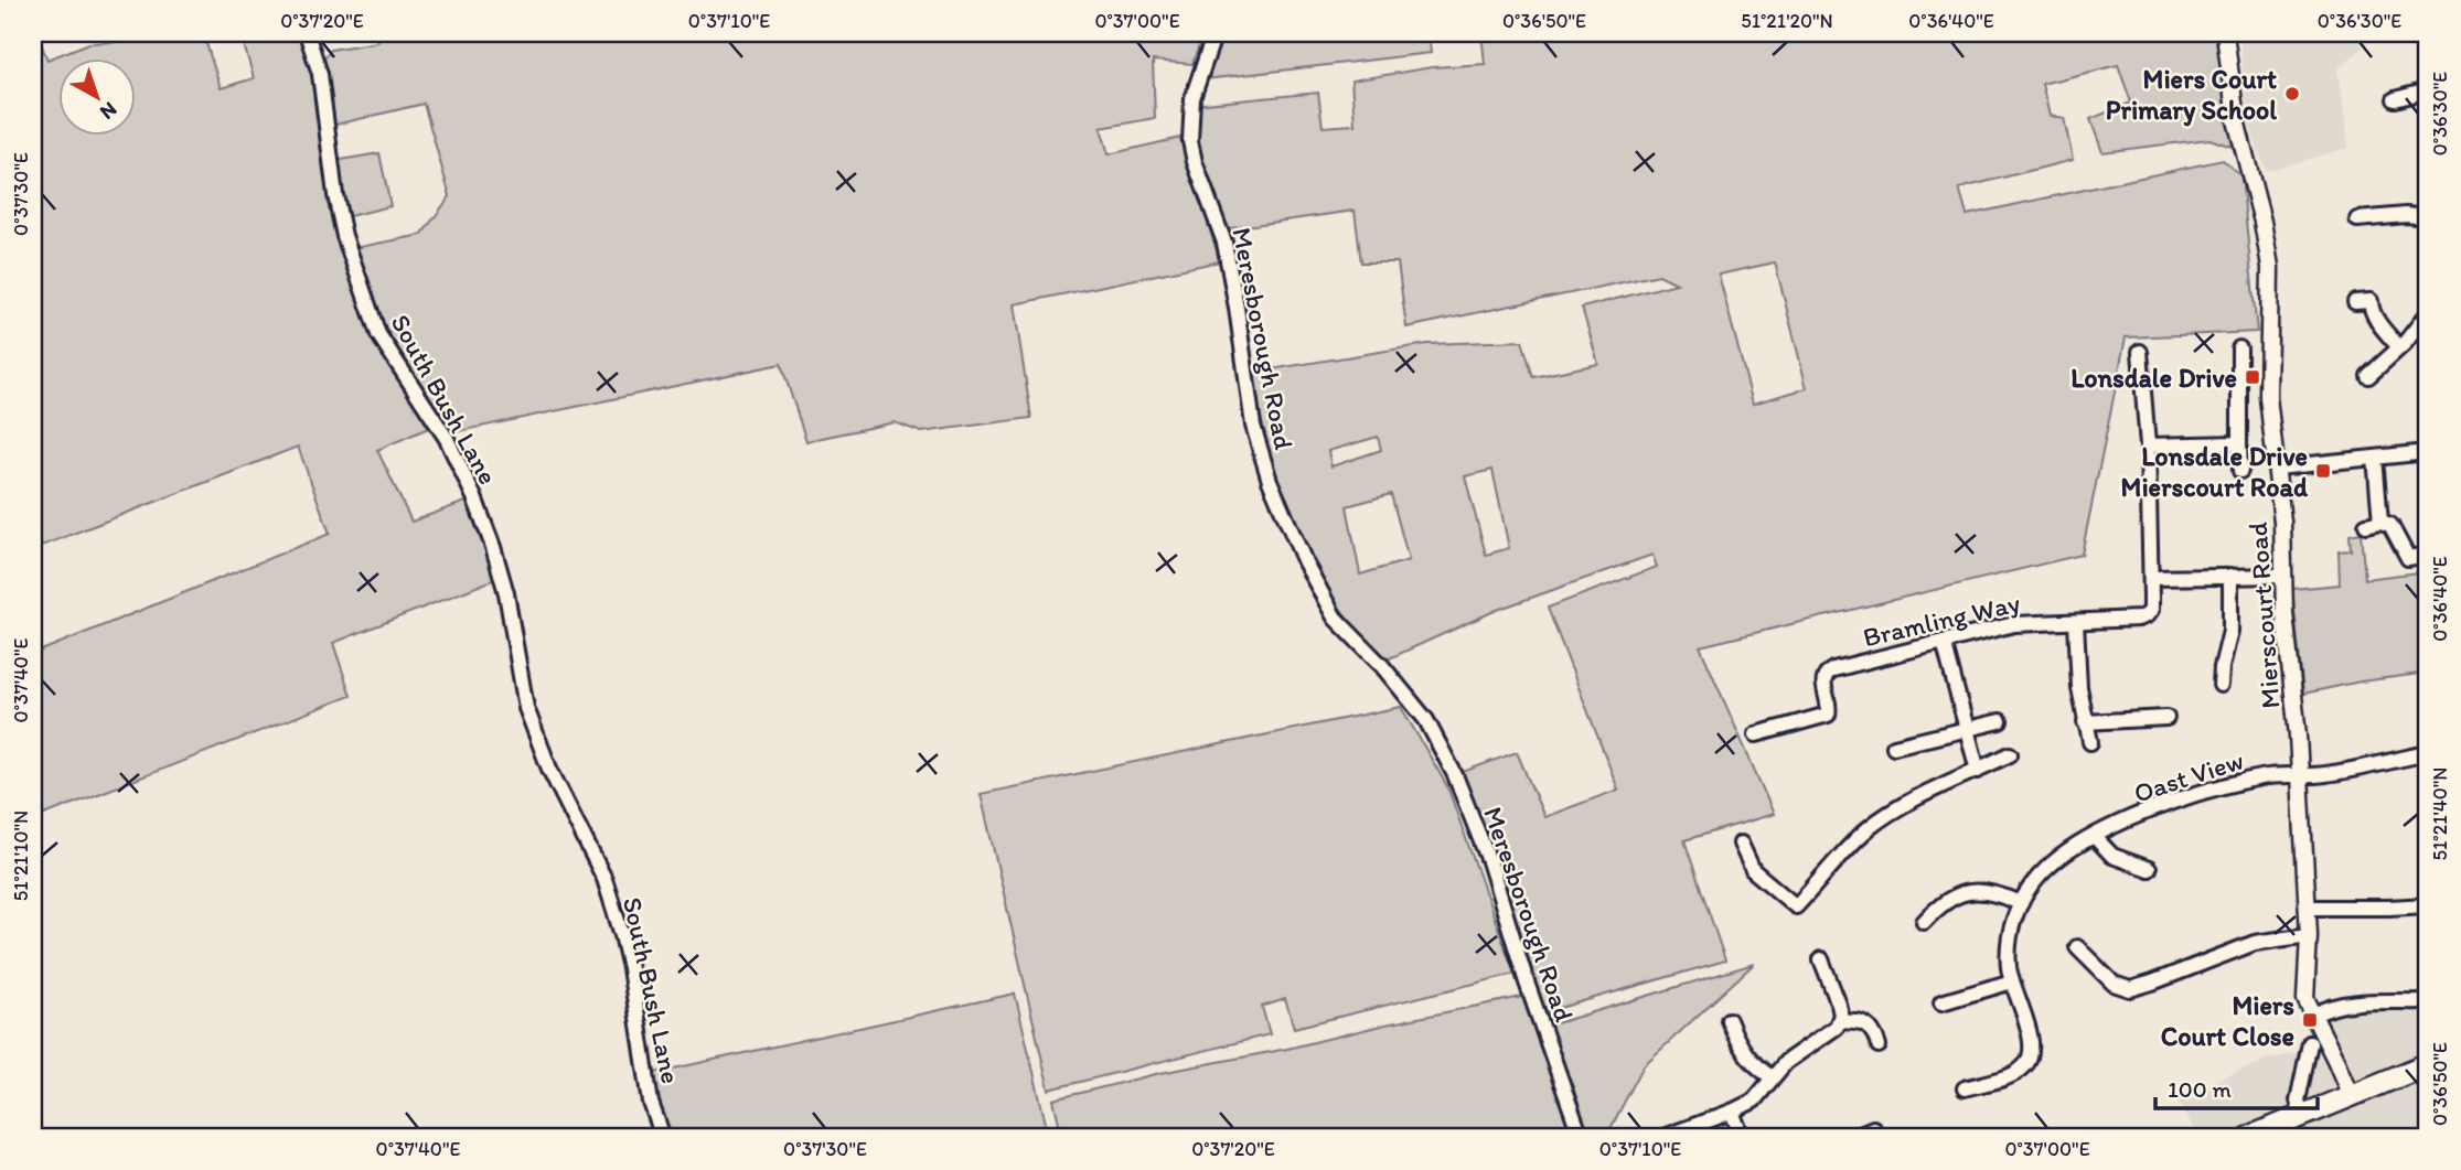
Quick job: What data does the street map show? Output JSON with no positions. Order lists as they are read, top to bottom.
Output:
{
  "streets": {
    "street": [
      "Meresborough Road",
      "South Bush Lane",
      "Mierscourt Road",
      "Bramling Way",
      "Oast View"
    ]
  },
  "crossings": [
    ["Mierscourt Road", "Oast View"]
  ],
  "places": {
    "other": ["Miers Court Primary School"],
    "transit": ["Lonsdale Drive", "Lonsdale Drive Mierscourt Road", "Miers Court Close"]
  },
  "scale_bar": "100 m",
  "north": "bottom right",
  "coordinates": [
    "0°37'20\"E",
    "0°37'10\"E",
    "0°37'00\"E",
    "0°36'50\"E",
    "51°21'20\"N",
    "0°36'40\"E",
    "0°36'30\"E",
    "0°37'30\"E",
    "0°37'40\"E",
    "51°21'40\"N",
    "51°21'10\"N"
  ]
}
